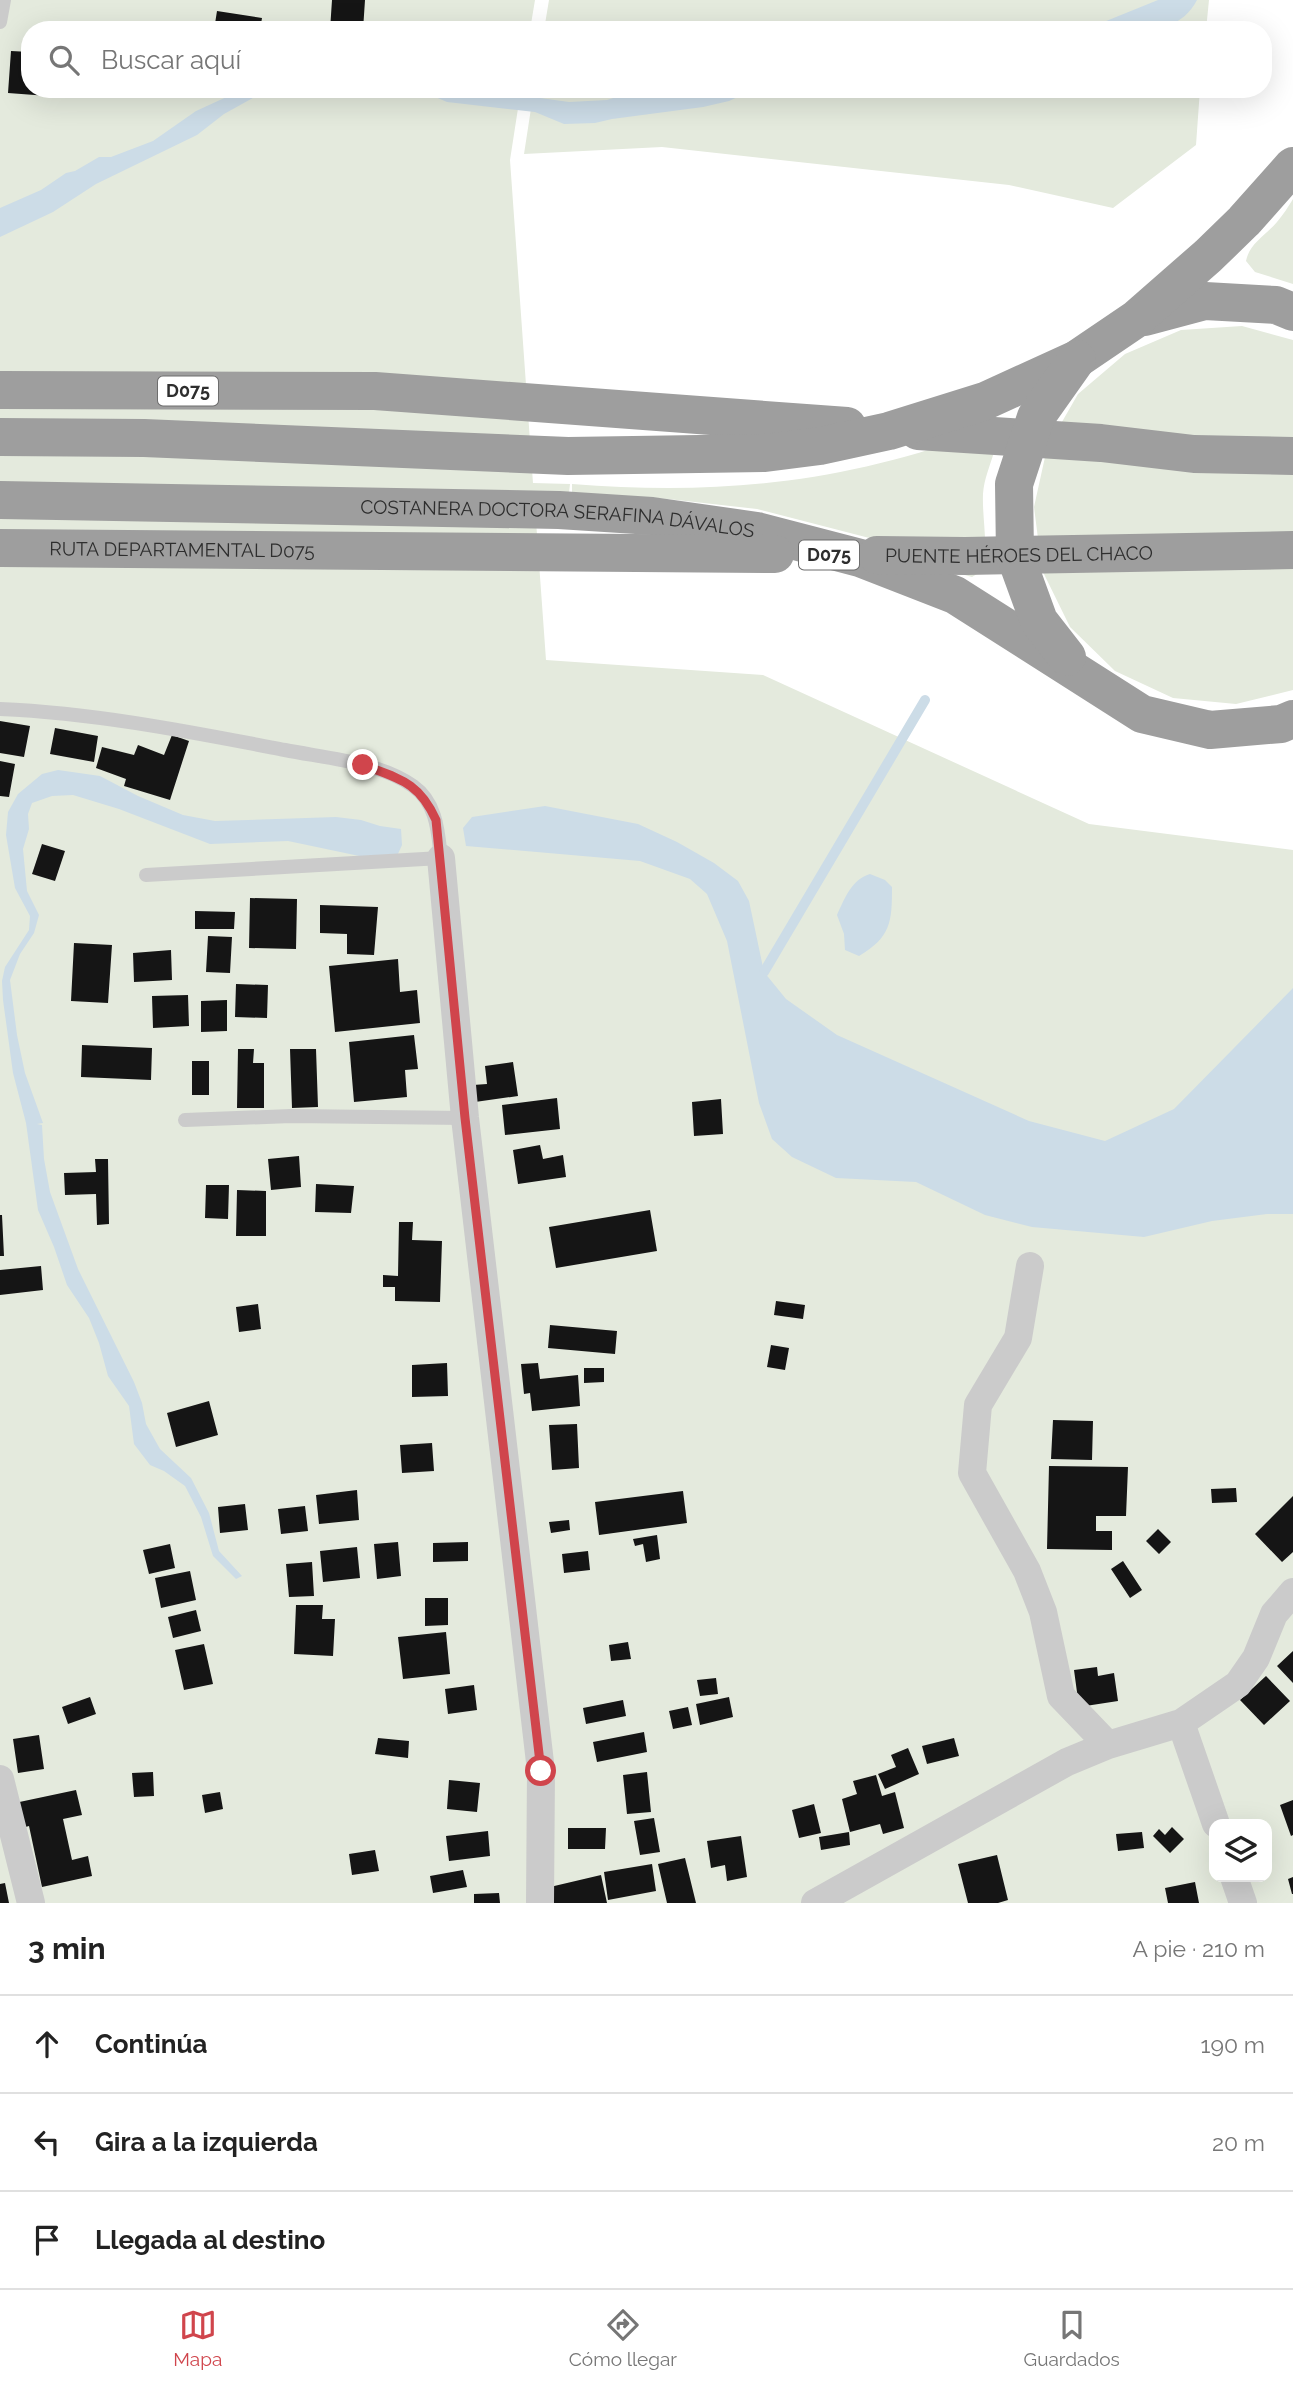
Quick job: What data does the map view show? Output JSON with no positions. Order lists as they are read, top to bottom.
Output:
{
  "streets": {
    "highway": [
      "D075",
      "COSTANERA DOCTORA SERAFINA DÁVALOS",
      "RUTA DEPARTAMENTAL D075",
      "PUENTE HÉROES DEL CHACO"
    ]
  },
  "crossings": [
    ["RUTA DEPARTAMENTAL D075", "PUENTE HÉROES DEL CHACO"]
  ],
  "page": {
    "search": "Buscar aquí",
    "heading": ["3 min", "A pie · 210 m"],
    "list": [
      ["Continúa", "190 m"],
      ["Gira a la izquierda", "20 m"],
      "Llegada al destino"
    ],
    "nav": ["Mapa", "Cómo llegar", "Guardados"]
  }
}
